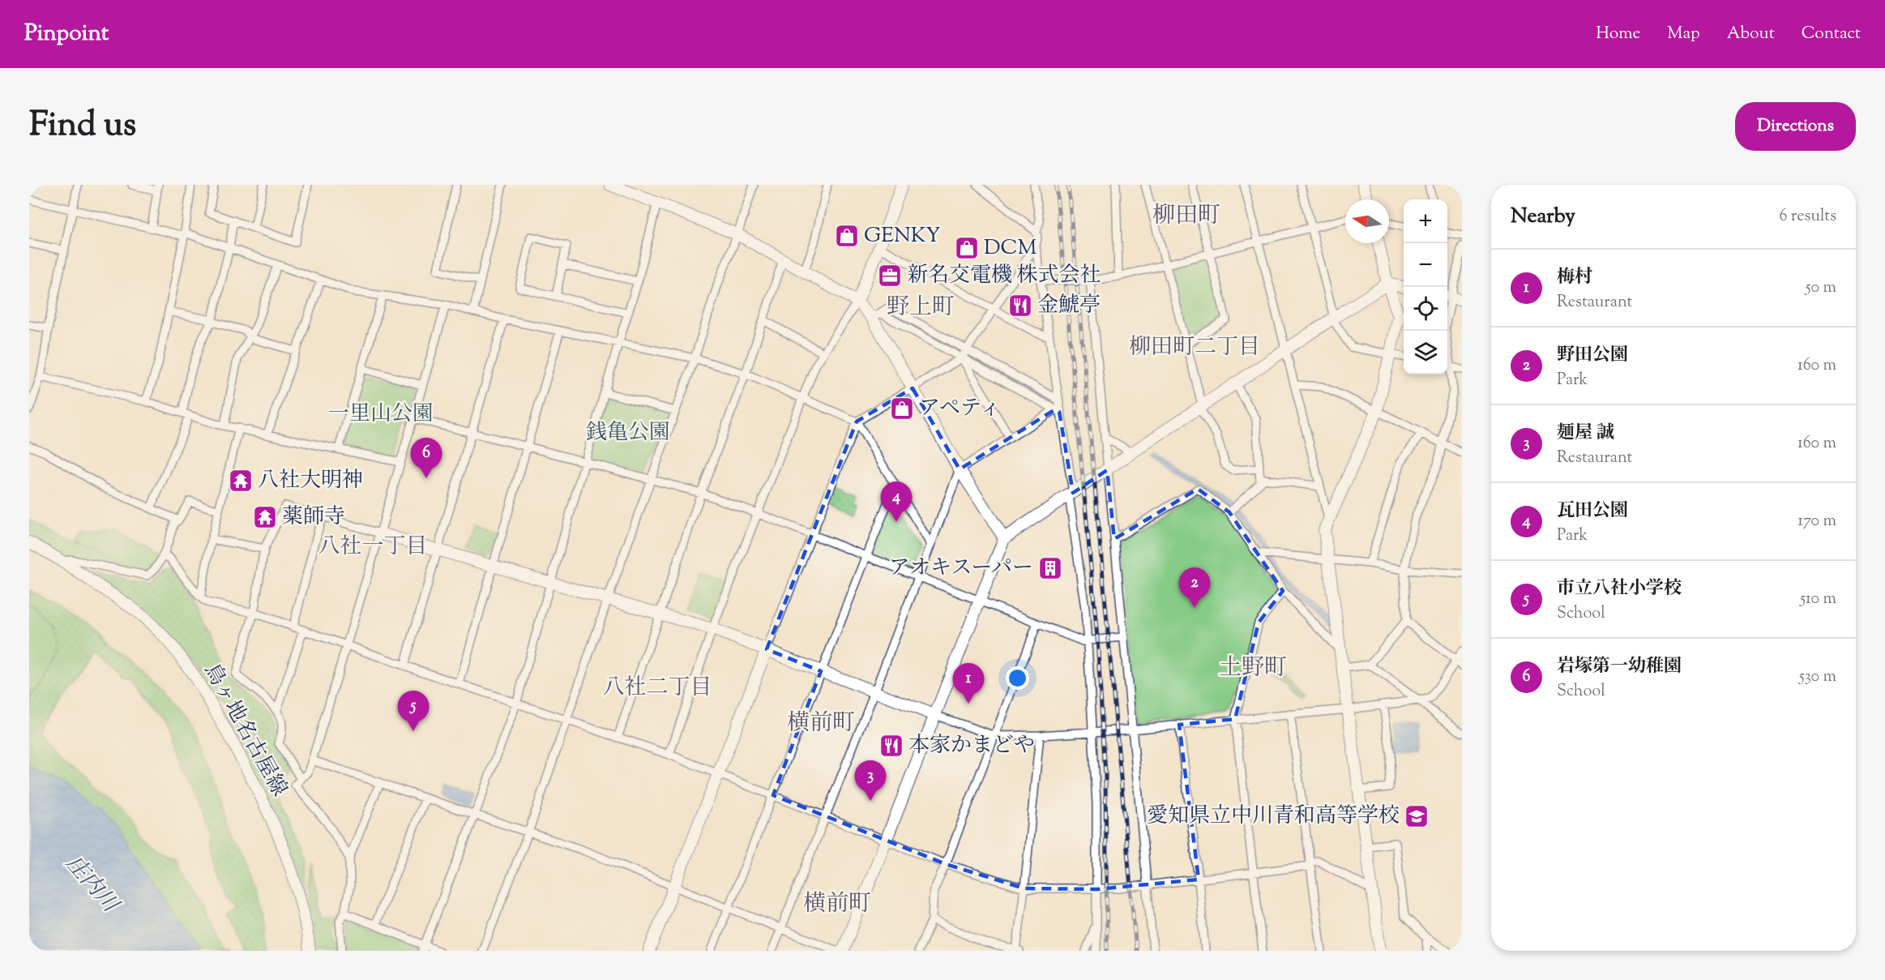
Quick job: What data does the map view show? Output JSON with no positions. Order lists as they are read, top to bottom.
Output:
{
  "streets": {
    "street": ["鳥ヶ地名古屋線"]
  },
  "districts": [
    "柳田町",
    "野上町",
    "柳田町二丁目",
    "八社一丁目",
    "土野町",
    "八社二丁目",
    "横前町",
    "横前町"
  ],
  "water": ["庄内川"],
  "parks": ["一里山公園", "銭亀公園"],
  "places": {
    "shop": ["GENKY", "DCM", "アペティ"],
    "office": ["新名交電機 株式会社"],
    "restaurant": ["金鯱亭", "本家かまどや"],
    "temple": ["八社大明神", "薬師寺"],
    "building": ["アオキスーパー"],
    "school or university": ["愛知県立中川青和高等学校"]
  },
  "north": "left",
  "page": {
    "header": "Pinpoint",
    "nav": [
      "Home",
      "Map",
      "About",
      "Contact"
    ],
    "title": "Find us",
    "buttons": "Directions",
    "heading": ["Nearby", "6 results"],
    "map_buttons": ["+", "−"],
    "list": [
      {
        "mark": "1",
        "name": "梅村",
        "note": "Restaurant",
        "value": "50 m"
      },
      {
        "mark": "2",
        "name": "野田公園",
        "note": "Park",
        "value": "160 m"
      },
      {
        "mark": "3",
        "name": "麺屋 誠",
        "note": "Restaurant",
        "value": "160 m"
      },
      {
        "mark": "4",
        "name": "瓦田公園",
        "note": "Park",
        "value": "170 m"
      },
      {
        "mark": "5",
        "name": "市立八社小学校",
        "note": "School",
        "value": "510 m"
      },
      {
        "mark": "6",
        "name": "岩塚第一幼稚園",
        "note": "School",
        "value": "530 m"
      }
    ],
    "pins": [
      "6",
      "4",
      "2",
      "1",
      "5",
      "3"
    ]
  }
}
